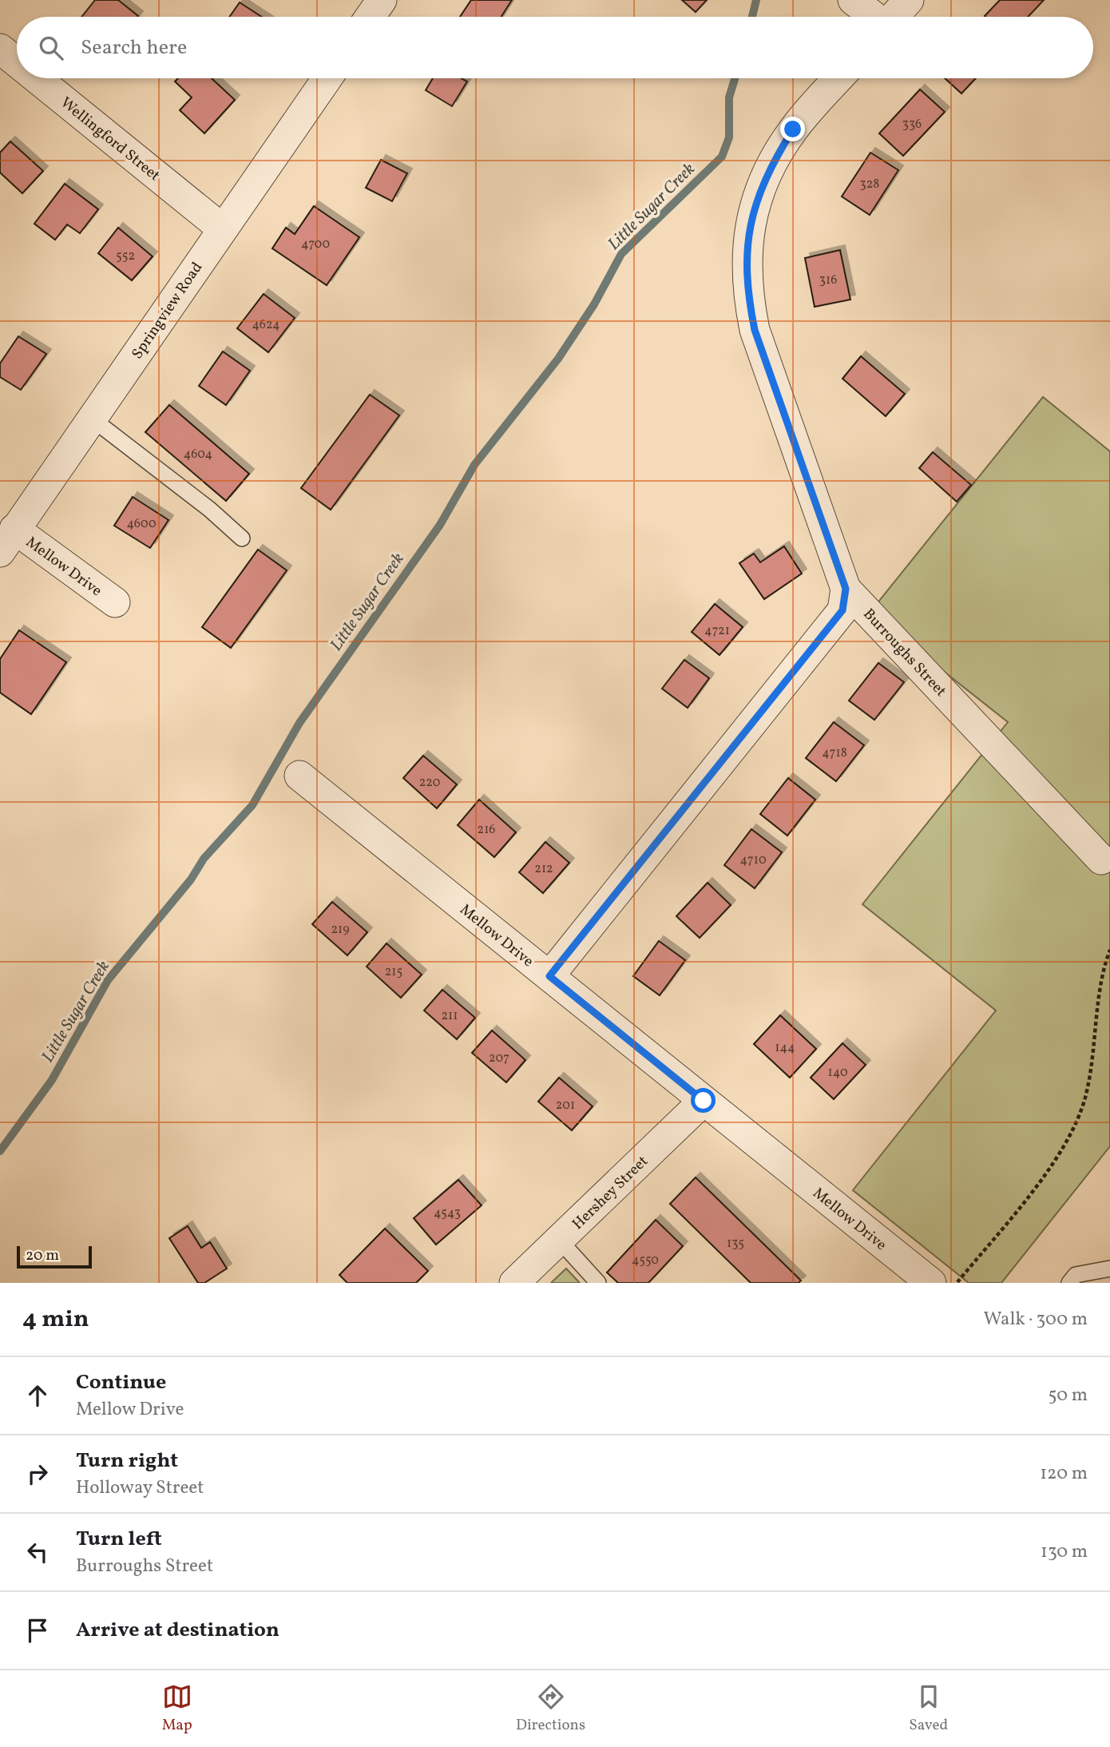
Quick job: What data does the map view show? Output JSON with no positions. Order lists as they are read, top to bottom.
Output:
{
  "streets": {
    "street": [
      "Wellingford Street",
      "Springview Road",
      "Mellow Drive",
      "Burroughs Street",
      "Hershey Street"
    ]
  },
  "crossings": [
    ["Wellingford Street", "Springview Road"],
    ["Springview Road", "Mellow Drive"],
    ["Mellow Drive", "Hershey Street"]
  ],
  "water": ["Little Sugar Creek"],
  "house_numbers": [
    "336",
    "328",
    "4700",
    "552",
    "316",
    "4624",
    "4604",
    "4600",
    "4721",
    "4718",
    "220",
    "216",
    "4710",
    "212",
    "219",
    "215",
    "211",
    "144",
    "207",
    "140",
    "201",
    "4543",
    "135",
    "4550"
  ],
  "scale_bar": "20 m",
  "page": {
    "search": "Search here",
    "scale": "20 m",
    "heading": ["4 min", "Walk · 300 m"],
    "list": [
      ["Continue", "Mellow Drive", "50 m"],
      ["Turn right", "Holloway Street", "120 m"],
      ["Turn left", "Burroughs Street", "130 m"],
      "Arrive at destination"
    ],
    "nav": ["Map", "Directions", "Saved"]
  }
}
